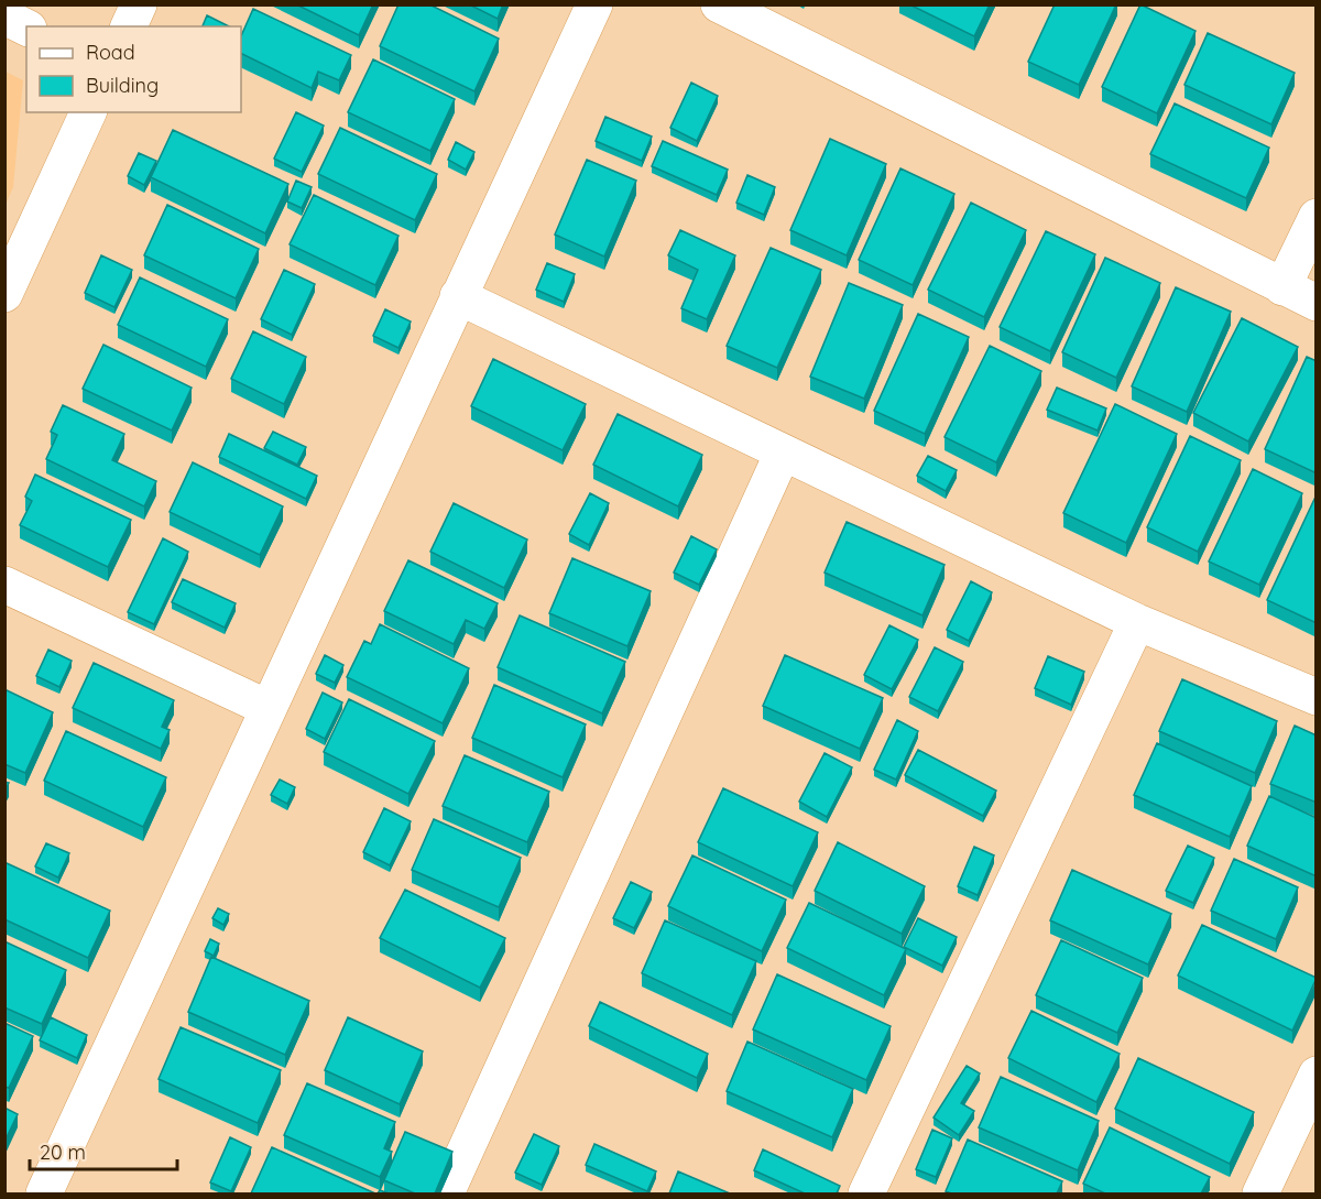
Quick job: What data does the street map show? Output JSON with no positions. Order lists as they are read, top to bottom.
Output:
{
  "legend": ["Road", "Building"],
  "scale_bar": "20 m"
}
